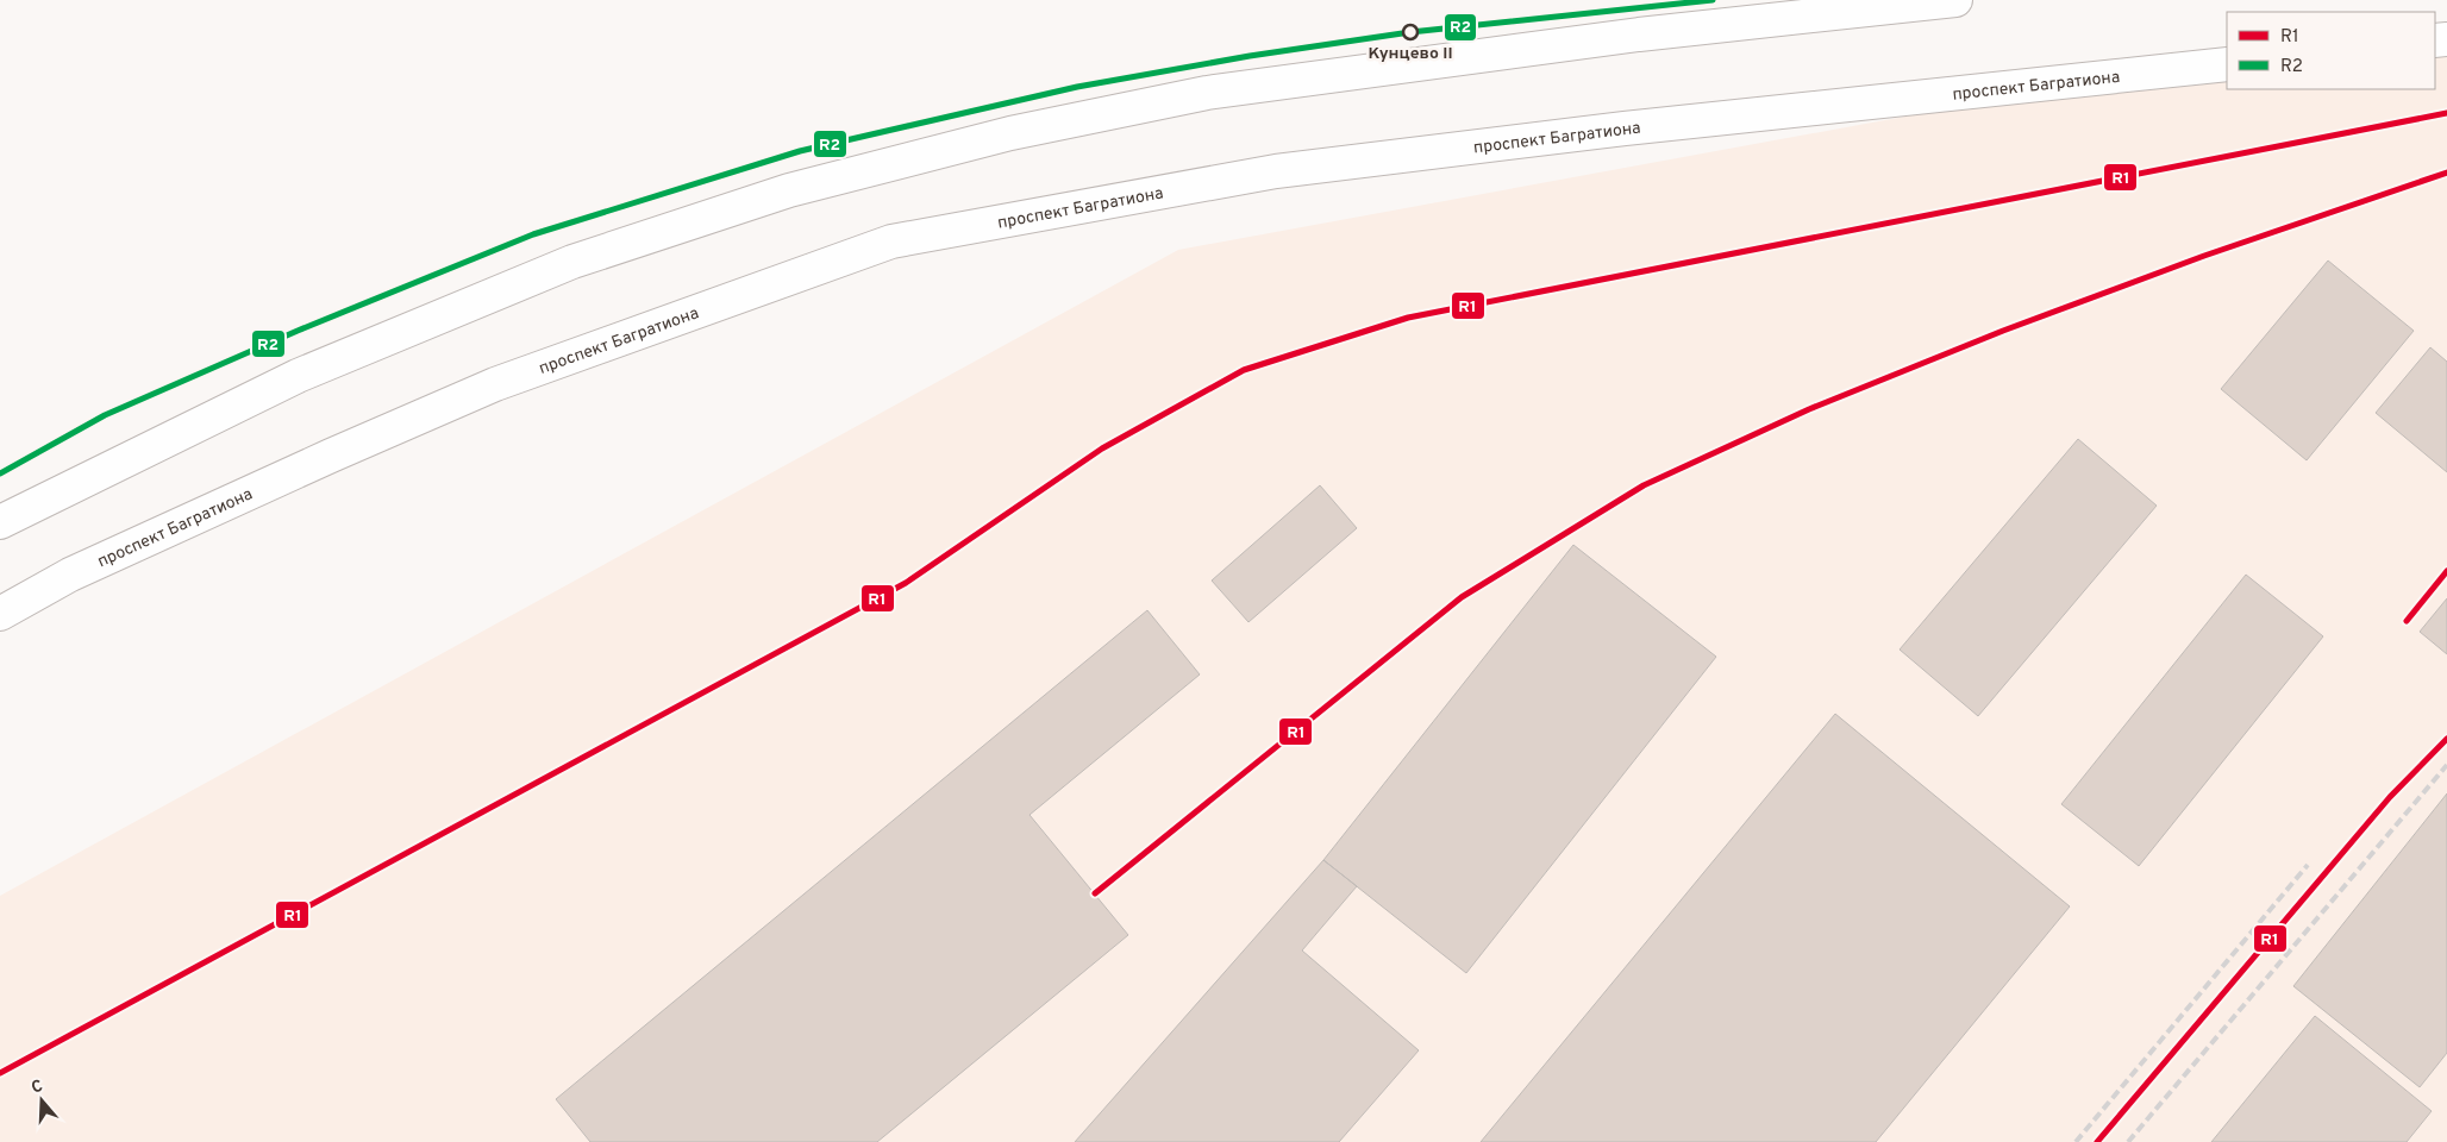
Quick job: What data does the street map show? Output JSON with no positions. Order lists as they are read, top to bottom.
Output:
{
  "streets": {
    "main road": ["проспект Багратиона"]
  },
  "places": ["Кунцево II"],
  "lines": ["transit line R2", "transit line R1"],
  "legend": ["R1", "R2"],
  "north": "top"
}
